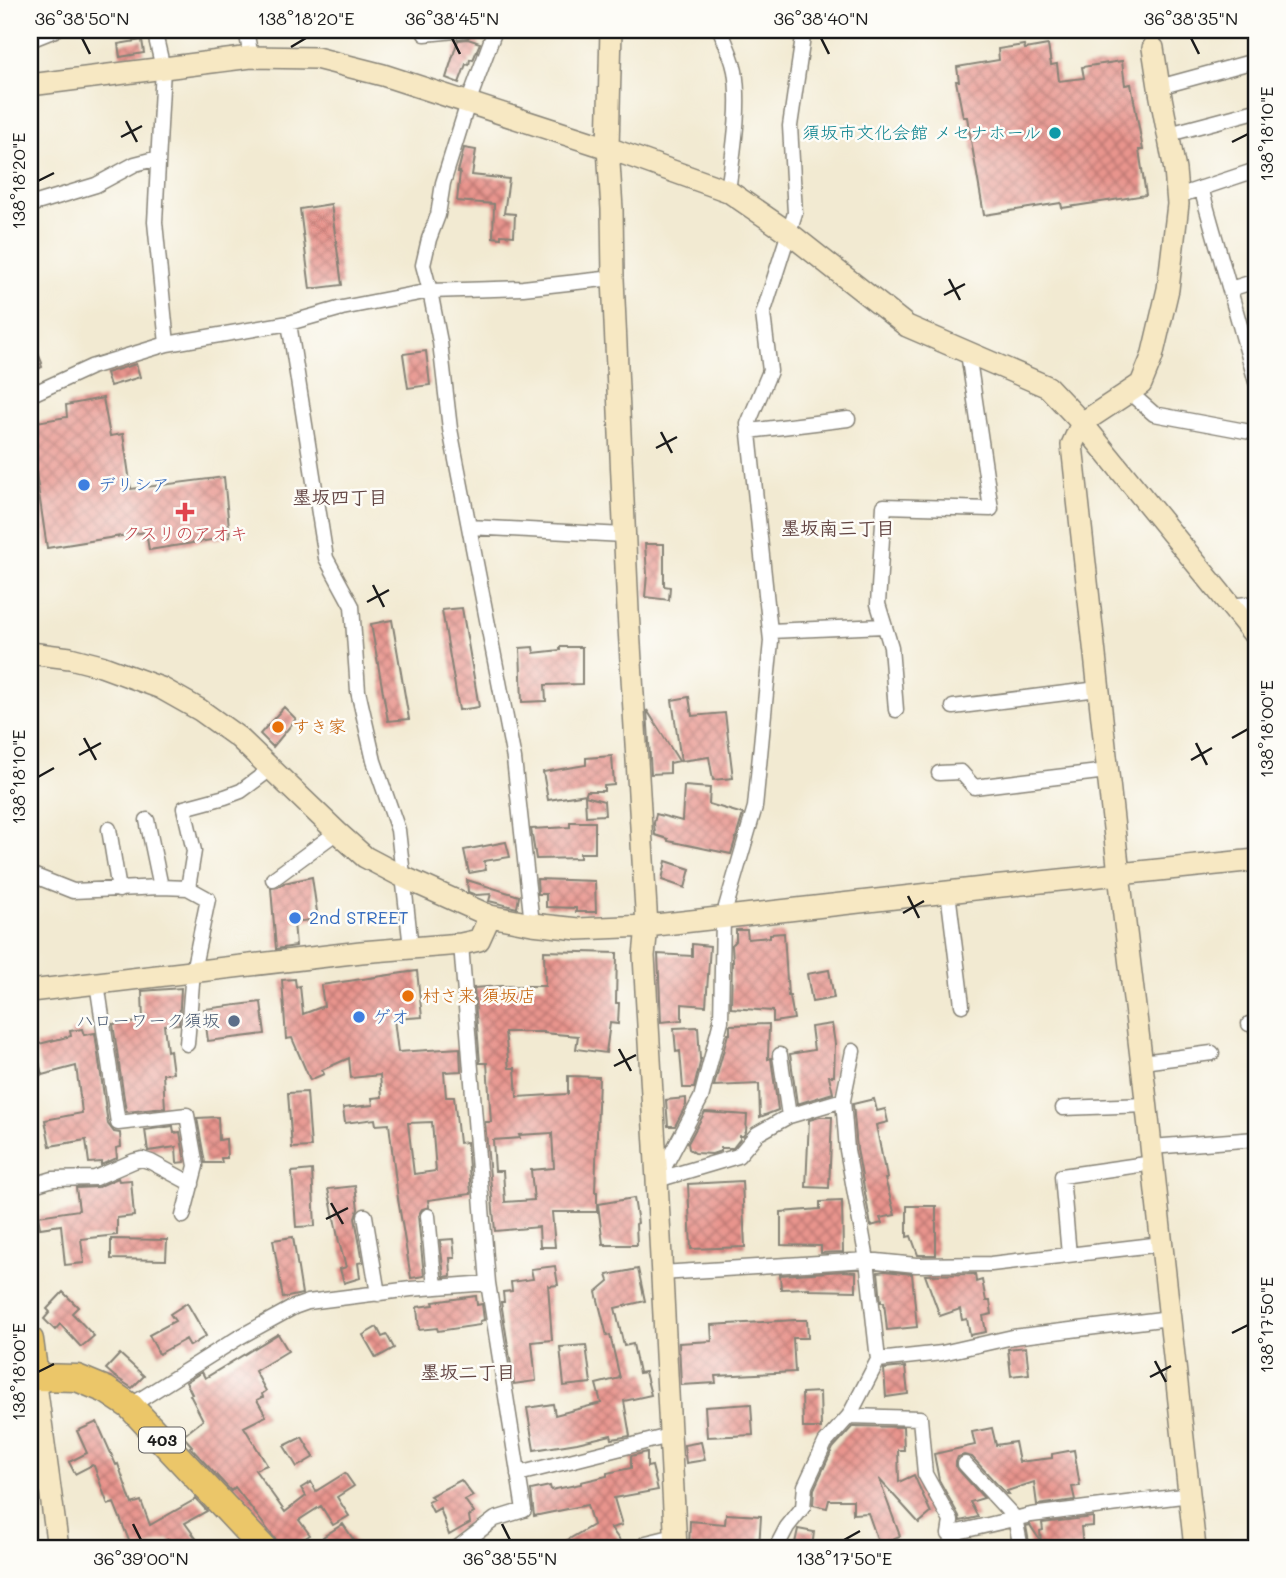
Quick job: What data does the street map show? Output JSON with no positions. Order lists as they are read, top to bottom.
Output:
{
  "streets": {
    "highway": ["403"]
  },
  "districts": ["墨坂四丁目", "墨坂南三丁目", "墨坂二丁目"],
  "places": {
    "other": [
      "須坂市文化会館 メセナホール",
      "デリシア",
      "すき家",
      "2nd STREET",
      "村さ来 須坂店",
      "ゲオ",
      "ハローワーク須坂"
    ],
    "health": ["クスリのアオキ"]
  },
  "coordinates": [
    "36°38'50\"N",
    "138°18'20\"E",
    "36°38'45\"N",
    "36°38'40\"N",
    "36°38'35\"N",
    "138°18'10\"E",
    "138°18'00\"E",
    "138°17'50\"E",
    "36°39'00\"N",
    "36°38'55\"N"
  ]
}
